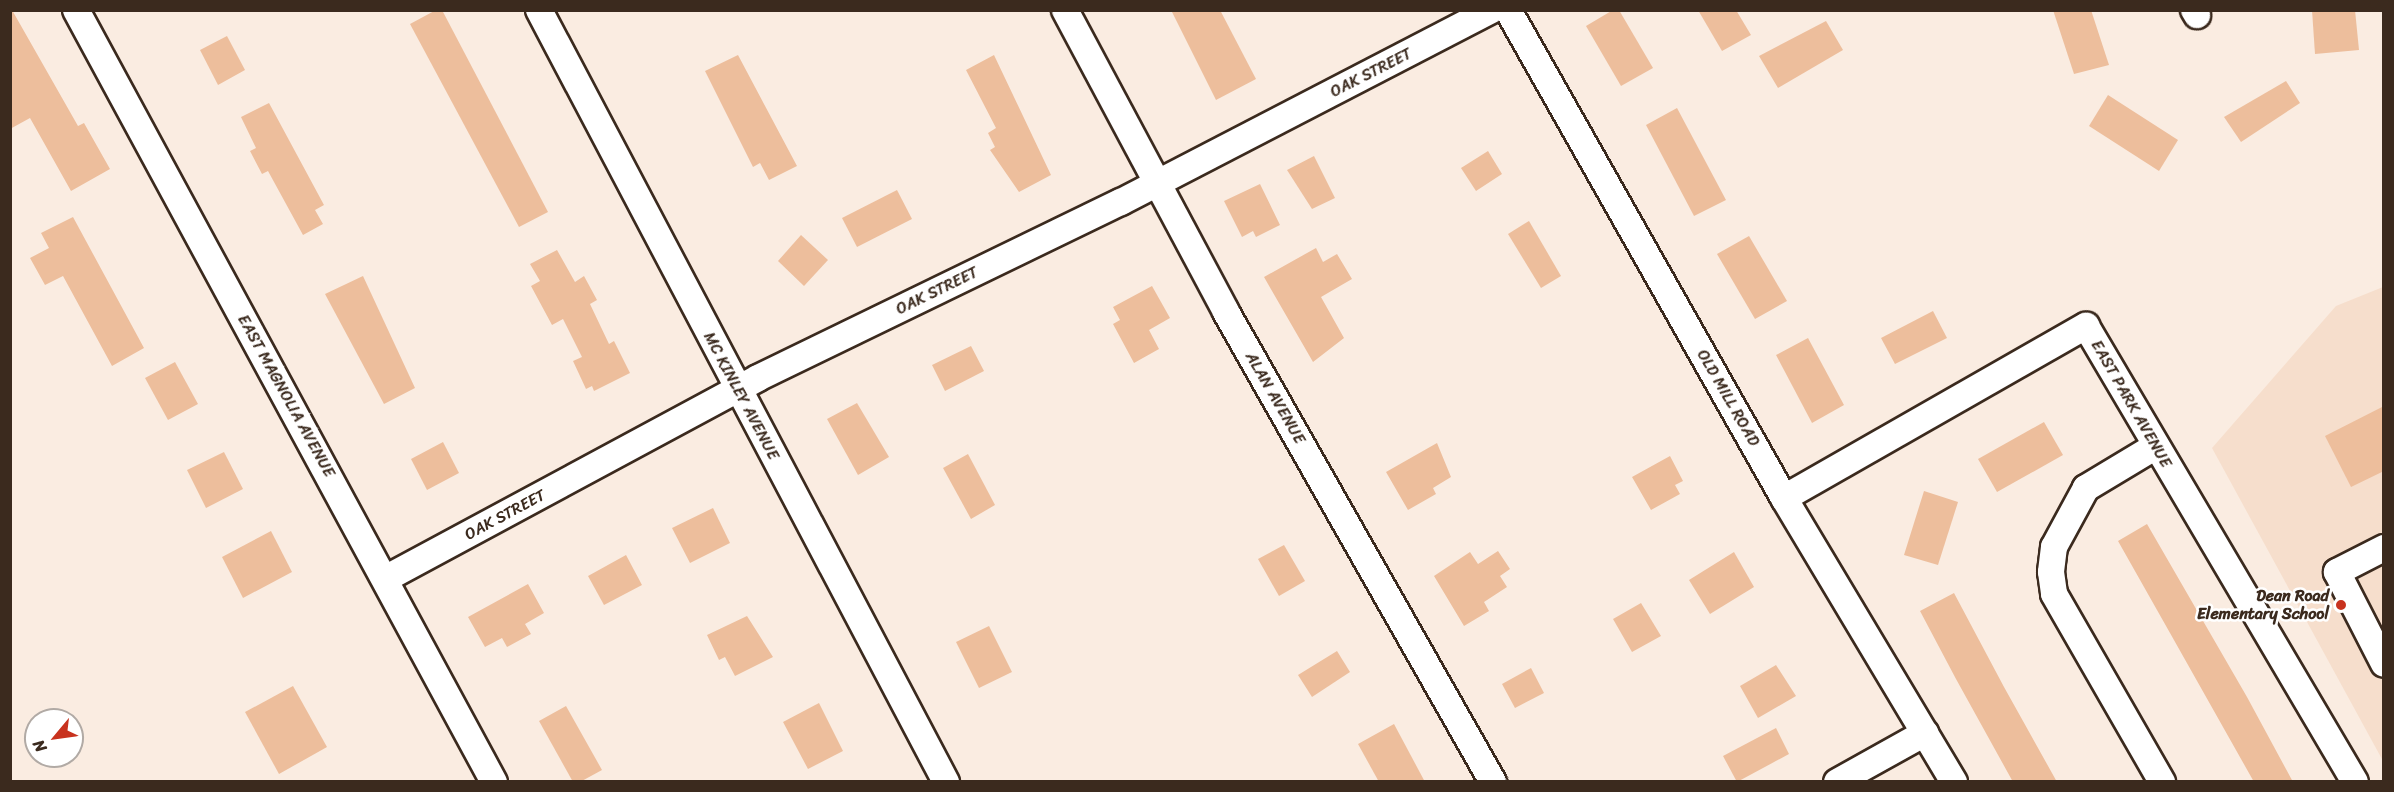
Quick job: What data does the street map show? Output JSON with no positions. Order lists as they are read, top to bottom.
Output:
{
  "streets": {
    "street": [
      "OAK STREET",
      "EAST MAGNOLIA AVENUE",
      "MC KINLEY AVENUE",
      "ALAN AVENUE",
      "OLD MILL ROAD",
      "EAST PARK AVENUE"
    ]
  },
  "crossings": [
    ["OAK STREET", "EAST MAGNOLIA AVENUE"],
    ["OAK STREET", "MC KINLEY AVENUE"],
    ["OAK STREET", "ALAN AVENUE"],
    ["OLD MILL ROAD", "EAST PARK AVENUE"]
  ],
  "places": ["Dean Road Elementary School"],
  "north": "bottom left"
}
